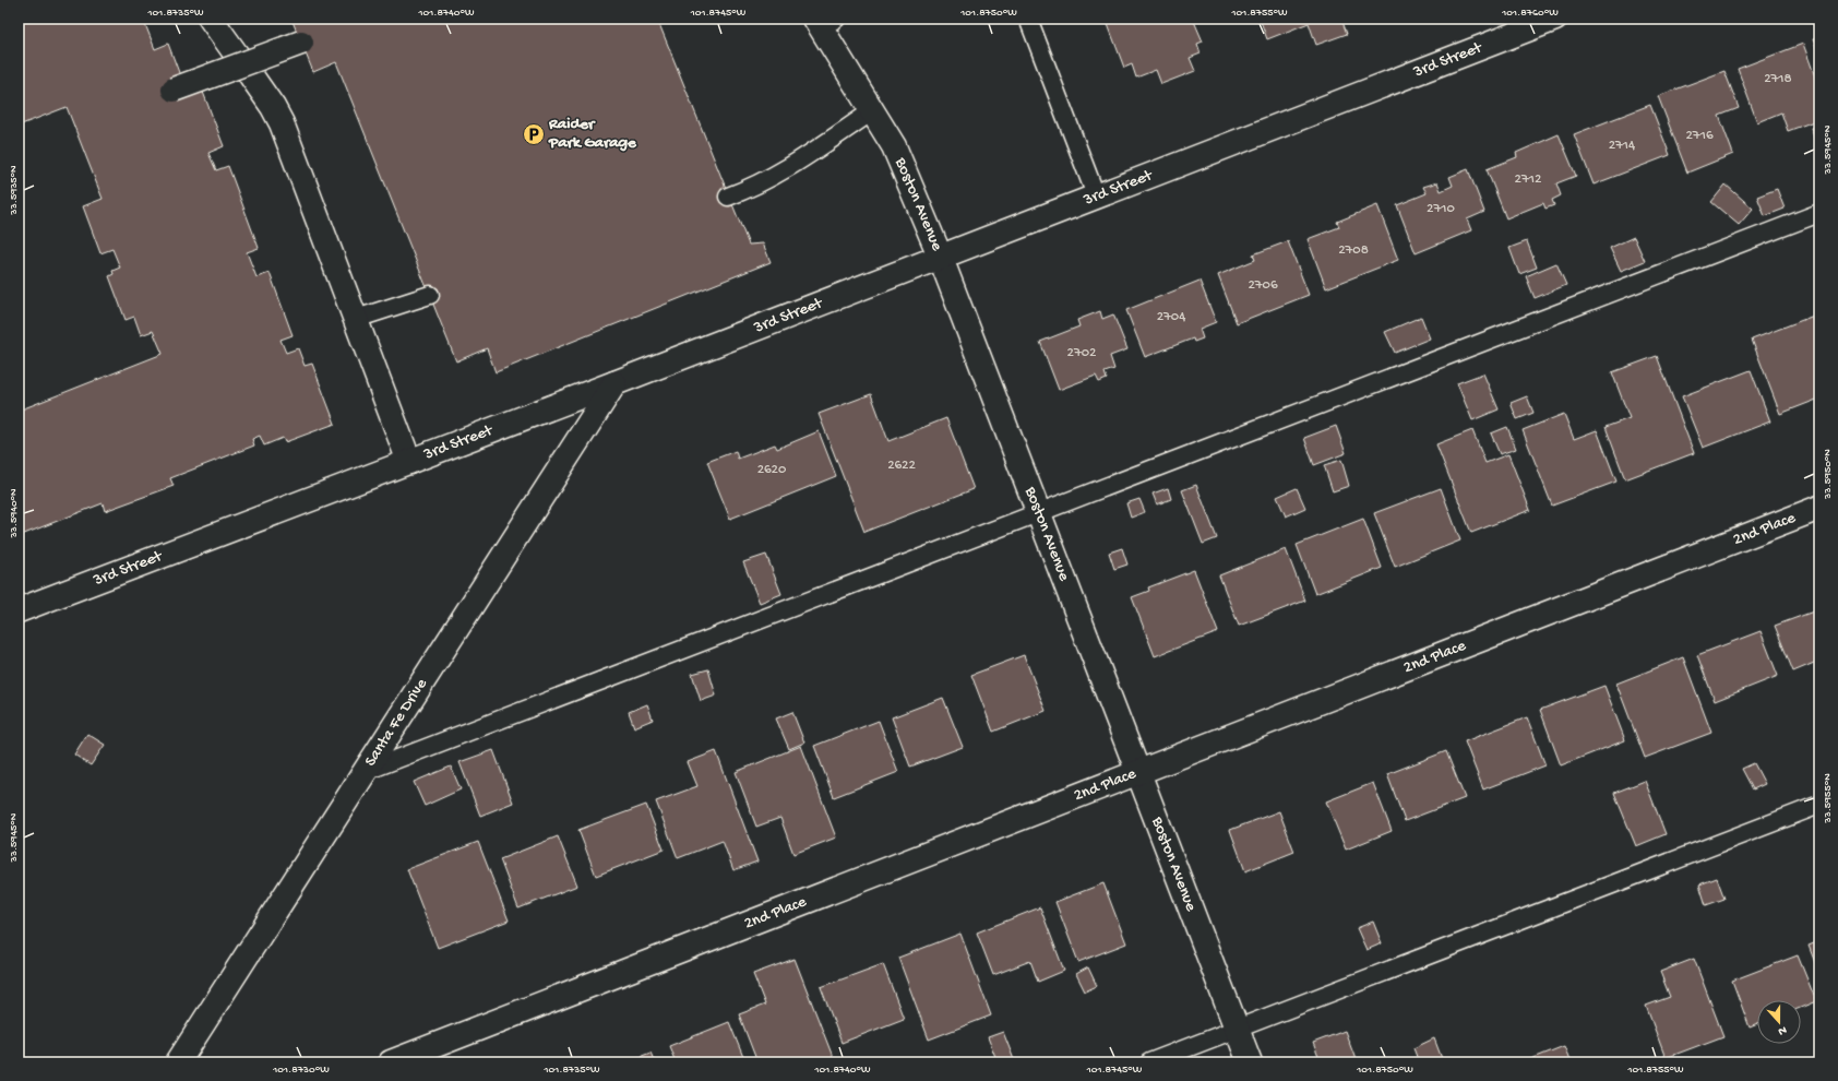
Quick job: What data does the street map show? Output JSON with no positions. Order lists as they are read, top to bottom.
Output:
{
  "streets": {
    "street": [
      "3rd Street",
      "Boston Avenue",
      "2nd Place",
      "Santa Fe Drive"
    ]
  },
  "crossings": [
    ["3rd Street", "Boston Avenue"],
    ["3rd Street", "Santa Fe Drive"],
    ["Boston Avenue", "2nd Place"]
  ],
  "places": {
    "parking": ["Raider Park Garage"]
  },
  "house_numbers": [
    "2718",
    "2716",
    "2714",
    "2712",
    "2710",
    "2708",
    "2706",
    "2704",
    "2702",
    "2622",
    "2620"
  ],
  "north": "bottom",
  "coordinates": [
    "101.8735°W",
    "101.8740°W",
    "101.8745°W",
    "101.8750°W",
    "101.8755°W",
    "101.8760°W",
    "33.5945°N",
    "33.5935°N",
    "33.5950°N",
    "33.5940°N",
    "33.5955°N",
    "101.8730°W"
  ]
}
